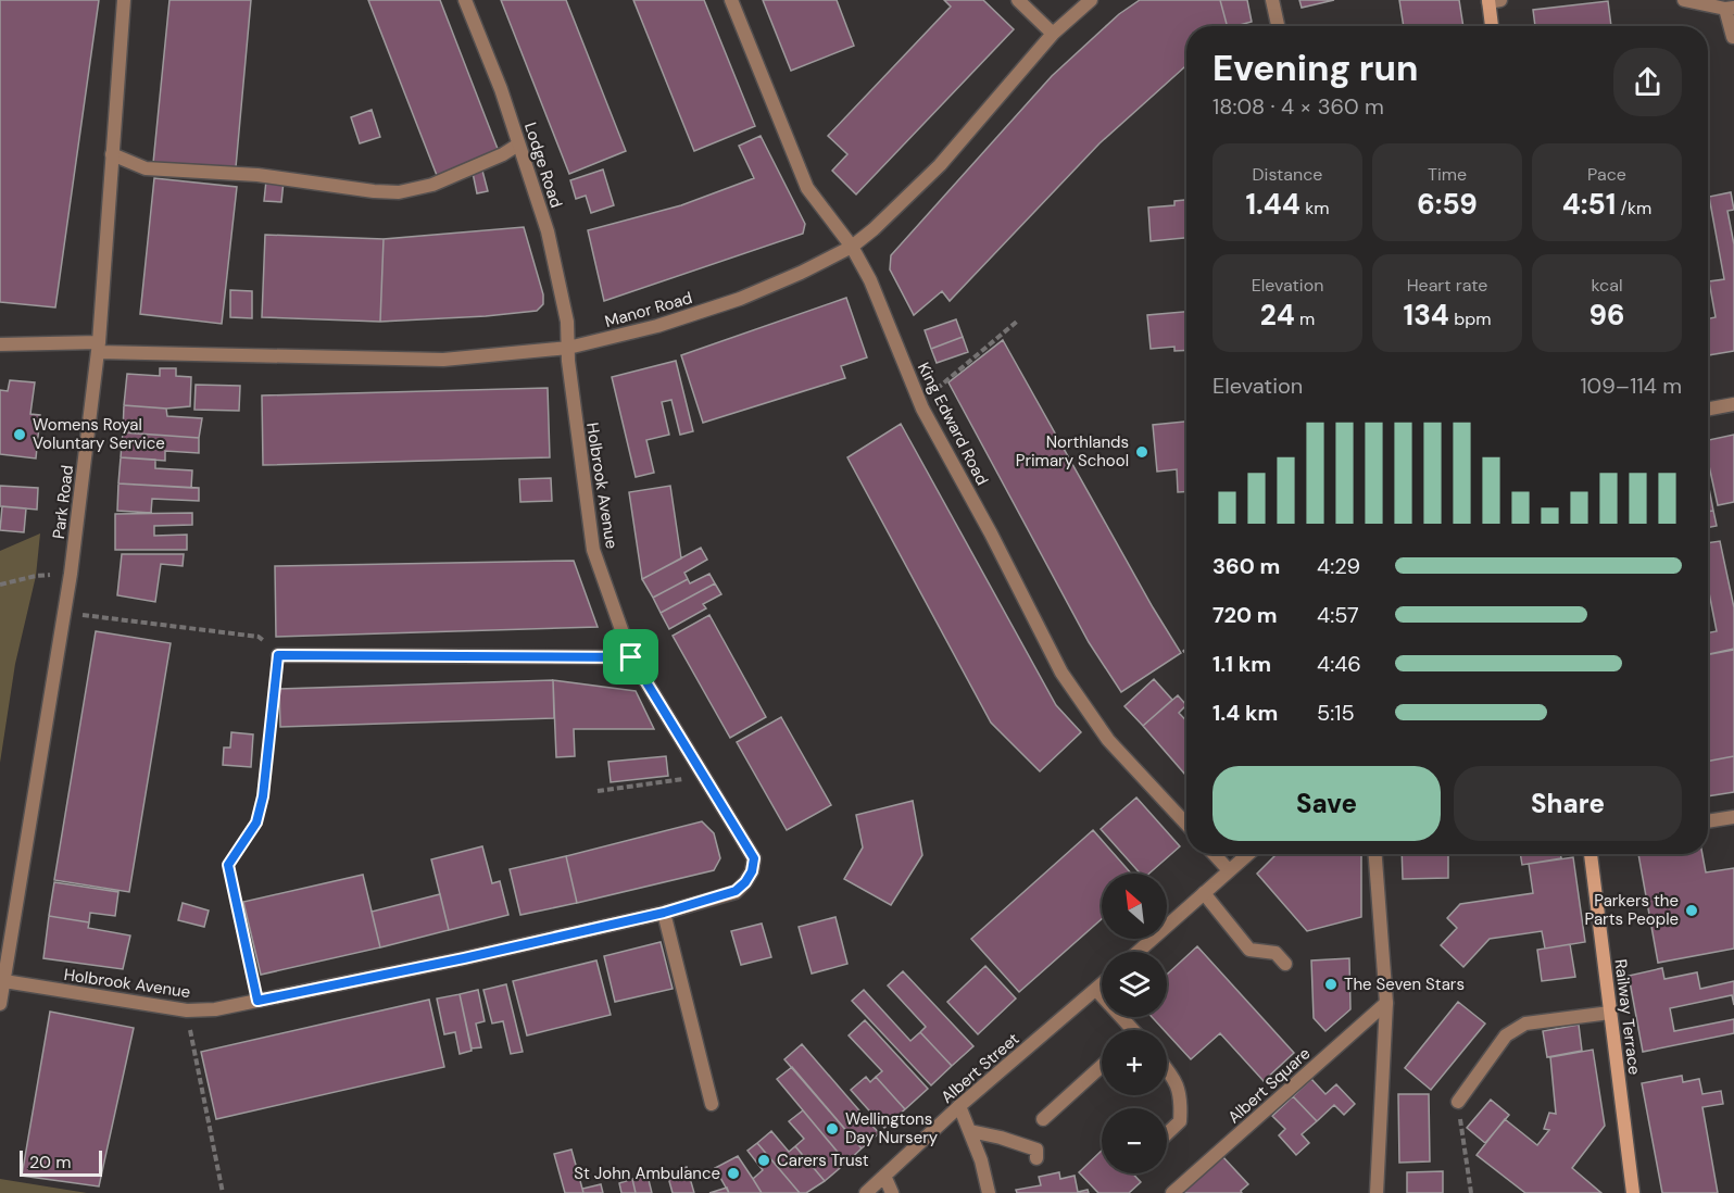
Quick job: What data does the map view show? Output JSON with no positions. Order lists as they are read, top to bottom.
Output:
{
  "streets": {
    "street": [
      "Lodge Road",
      "Manor Road",
      "King Edward Road",
      "Holbrook Avenue",
      "Park Road",
      "Railway Terrace",
      "Albert Street",
      "Albert Square"
    ]
  },
  "crossings": [
    ["Lodge Road", "Manor Road"],
    ["Lodge Road", "Holbrook Avenue"],
    ["Manor Road", "King Edward Road"],
    ["Manor Road", "Holbrook Avenue"],
    ["Manor Road", "Park Road"],
    ["Holbrook Avenue", "Park Road"]
  ],
  "places": [
    "Womens Royal Voluntary Service",
    "Northlands Primary School",
    "Parkers the Parts People",
    "The Seven Stars",
    "Wellingtons Day Nursery",
    "Carers Trust",
    "St John Ambulance"
  ],
  "scale_bar": "20 m",
  "north": "top left",
  "page": {
    "heading": ["Evening run", "18:08 · 4 × 360 m"],
    "stats": [
      ["Distance", "1.44 km"],
      ["Time", "6:59"],
      ["Pace", "4:51 /km"],
      ["Elevation", "24 m"],
      ["Heart rate", "134 bpm"],
      ["kcal", "96"]
    ],
    "chart": ["Elevation", "109–114 m"],
    "list": [
      {
        "name": "360 m",
        "note": "4:29"
      },
      {
        "name": "720 m",
        "note": "4:57"
      },
      {
        "name": "1.1 km",
        "note": "4:46"
      },
      {
        "name": "1.4 km",
        "note": "5:15"
      }
    ],
    "buttons": ["Save", "Share"],
    "map_buttons": ["+", "−"],
    "scale": "20 m"
  }
}
